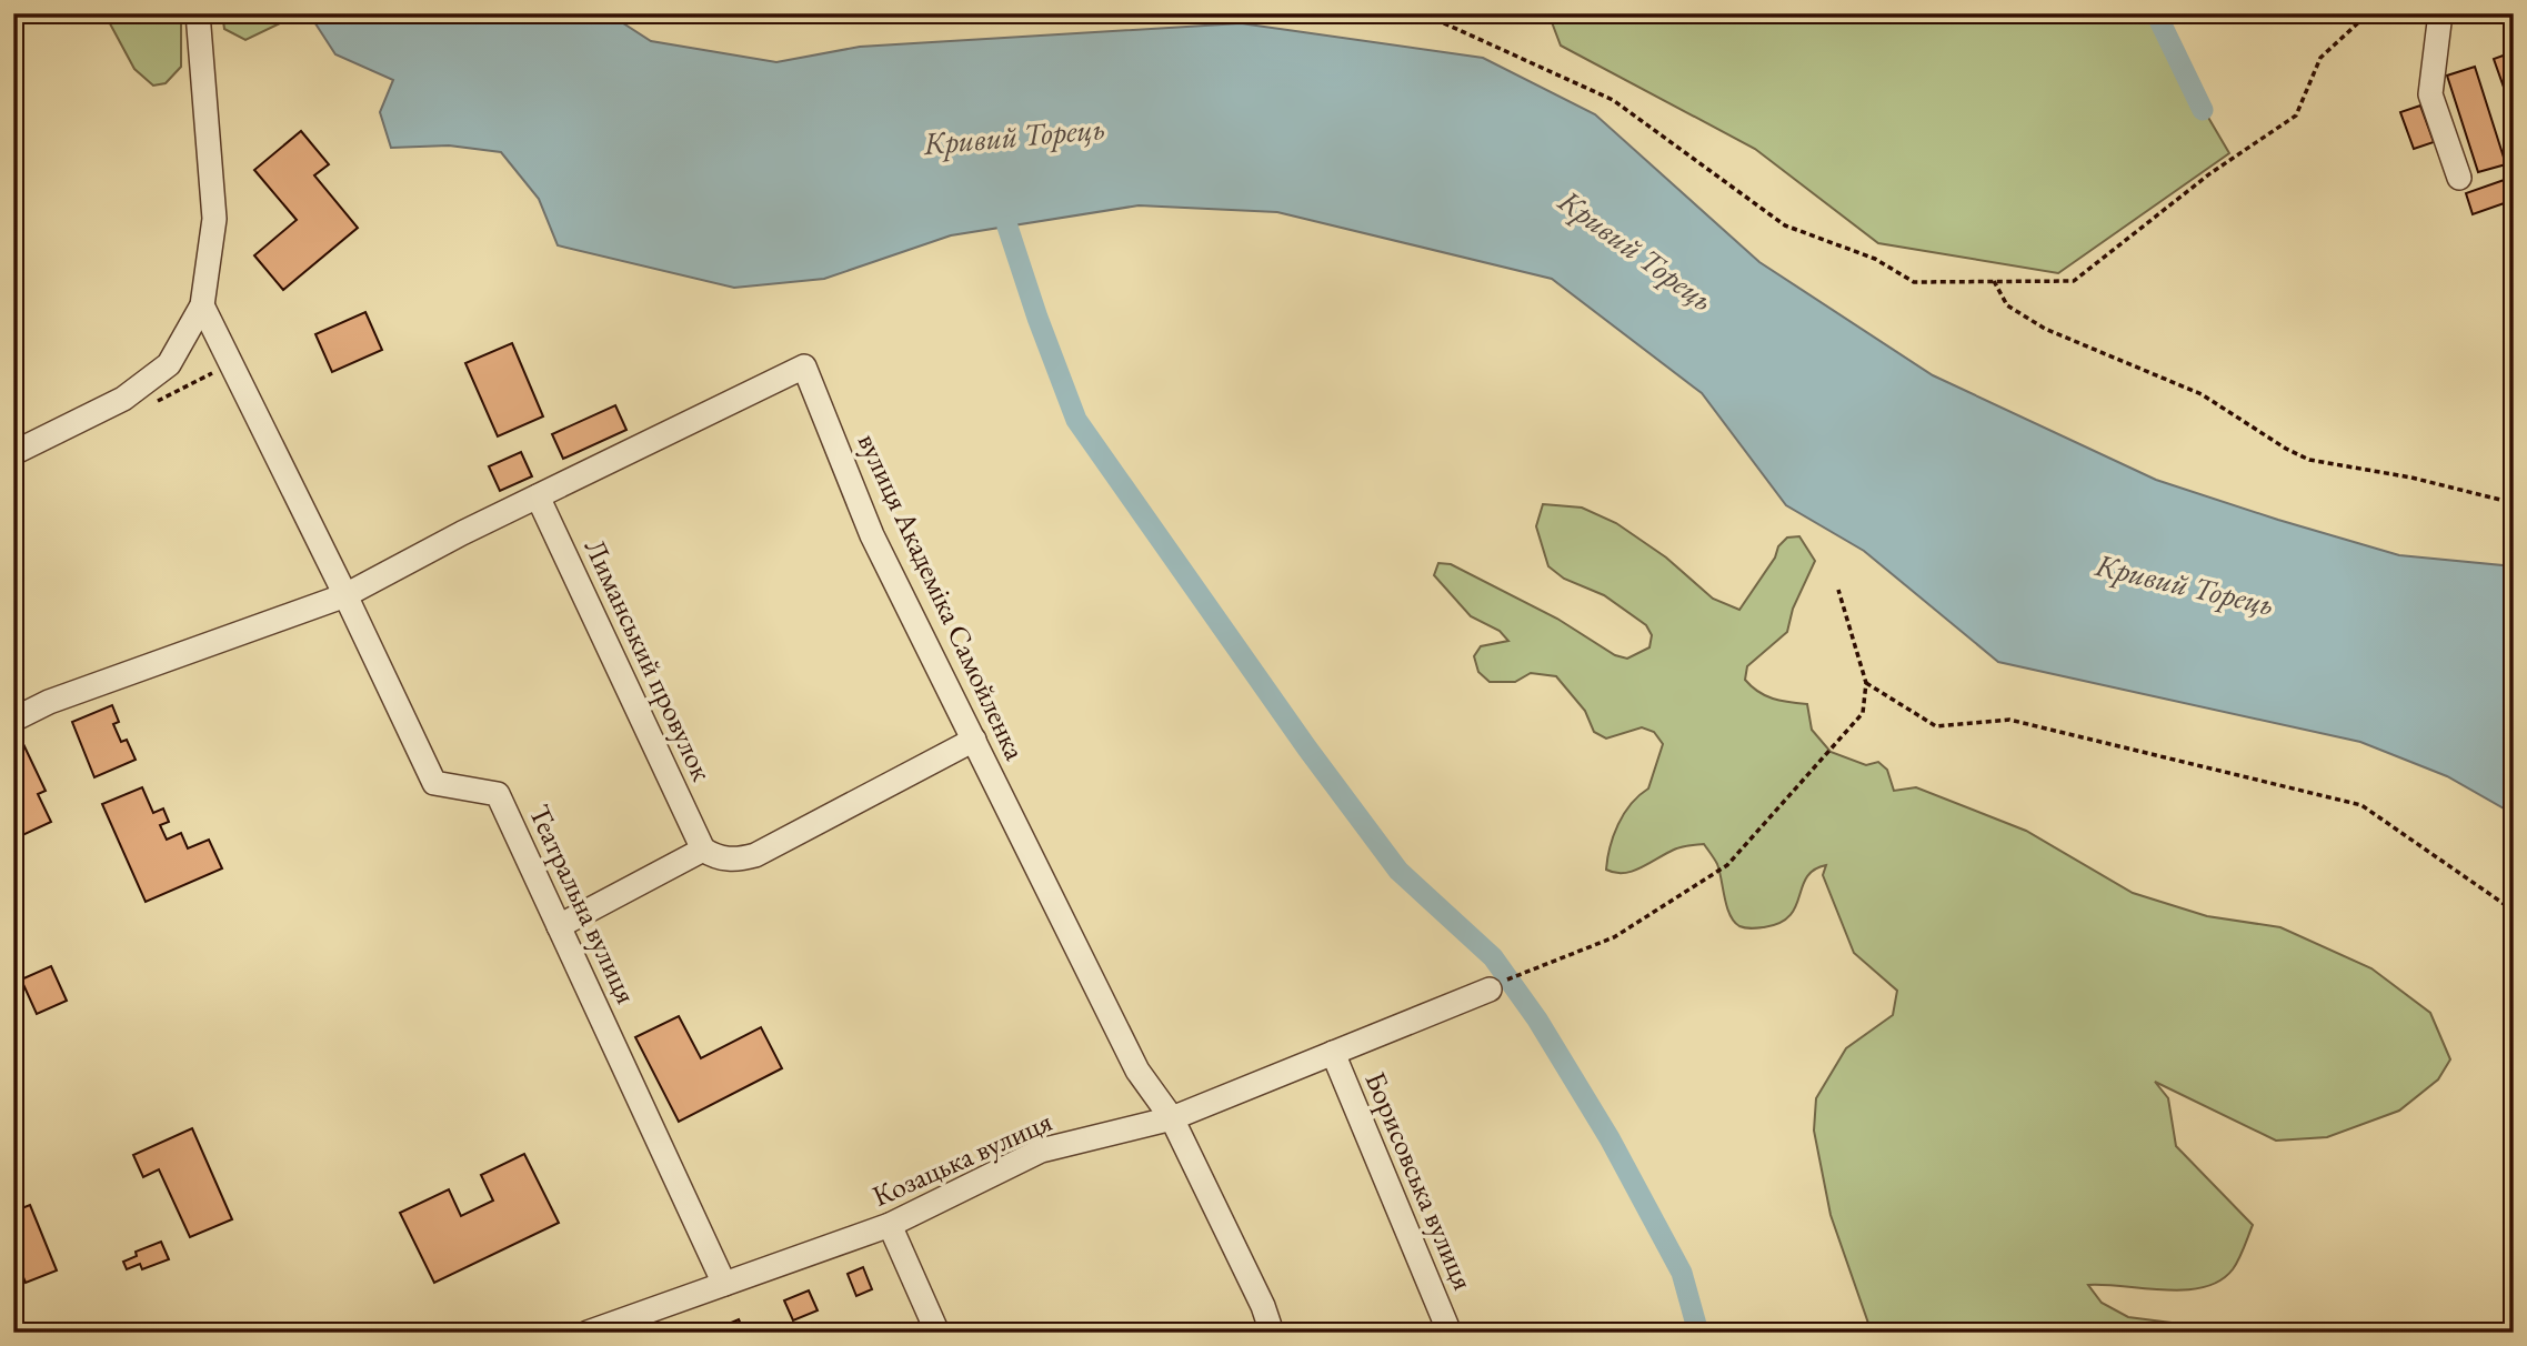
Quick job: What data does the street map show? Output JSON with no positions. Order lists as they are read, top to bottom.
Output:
{
  "streets": {
    "street": [
      "вулиця Академіка Самойленка",
      "Лиманський провулок",
      "Театральна вулиця",
      "Козацька вулиця",
      "Борисовська вулиця"
    ]
  },
  "crossings": [
    ["вулиця Академіка Самойленка", "Лиманський провулок"],
    ["вулиця Академіка Самойленка", "Театральна вулиця"],
    ["вулиця Академіка Самойленка", "Козацька вулиця"],
    ["Театральна вулиця", "Козацька вулиця"],
    ["Козацька вулиця", "Борисовська вулиця"]
  ],
  "water": ["Кривий Торець"]
}
